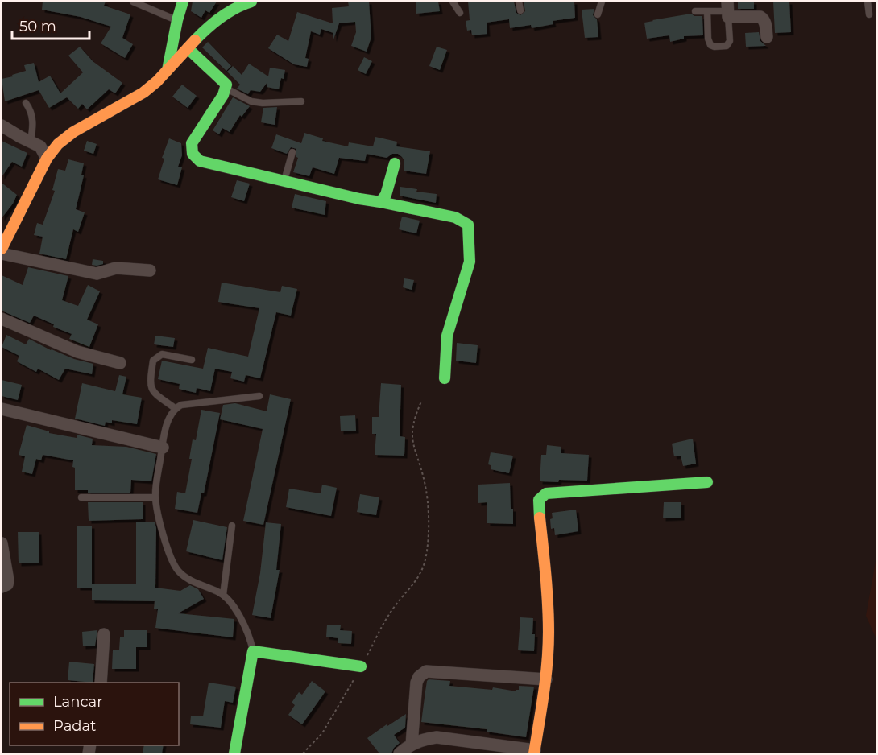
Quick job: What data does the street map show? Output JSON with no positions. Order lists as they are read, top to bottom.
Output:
{
  "legend": ["Lancar", "Padat"],
  "scale_bar": "50 m"
}
